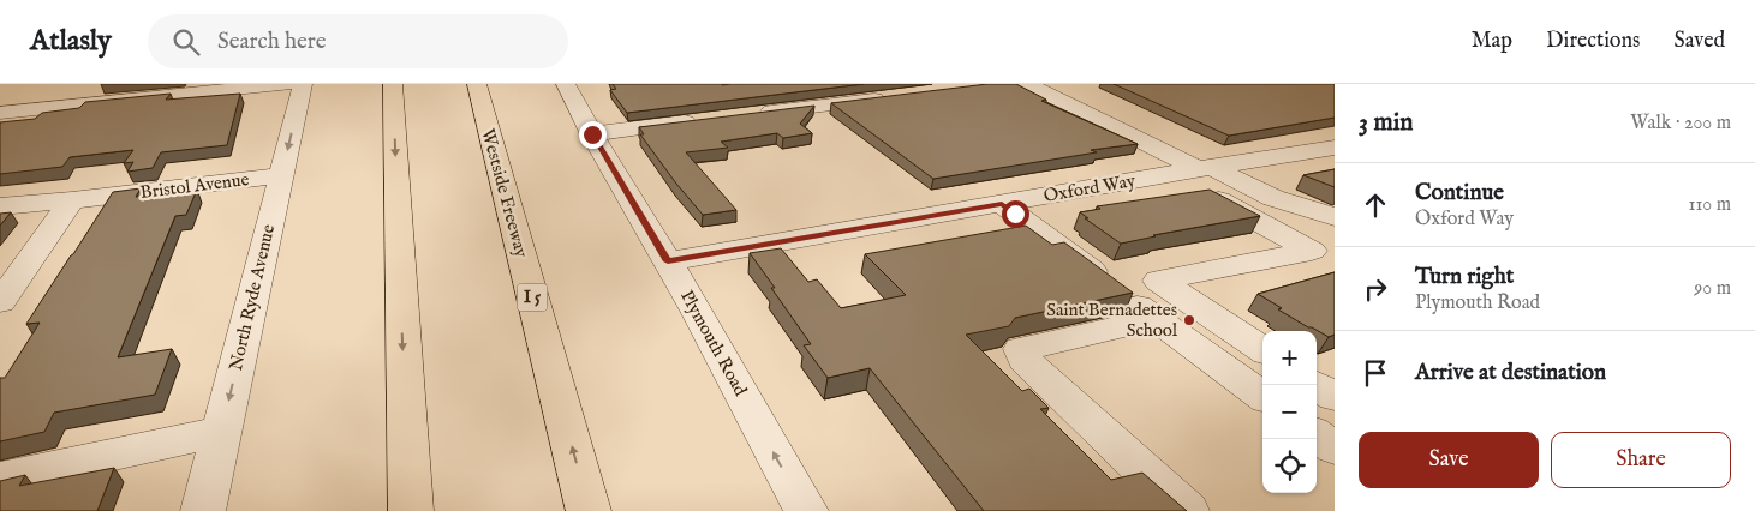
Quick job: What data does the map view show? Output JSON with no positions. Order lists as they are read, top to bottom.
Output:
{
  "streets": {
    "highway": ["Westside Freeway", "I 5"],
    "street": [
      "Bristol Avenue",
      "Oxford Way",
      "North Ryde Avenue",
      "Plymouth Road"
    ]
  },
  "crossings": [
    ["Bristol Avenue", "North Ryde Avenue"],
    ["Oxford Way", "Plymouth Road"]
  ],
  "one_way": ["Plymouth Road"],
  "places": ["Saint Bernadettes School"],
  "page": {
    "header": "Atlasly",
    "search": "Search here",
    "nav": ["Map", "Directions", "Saved"],
    "heading": ["3 min", "Walk · 200 m"],
    "list": [
      ["Continue", "Oxford Way", "110 m"],
      ["Turn right", "Plymouth Road", "90 m"],
      "Arrive at destination"
    ],
    "map_buttons": ["+", "−"],
    "buttons": ["Save", "Share"]
  }
}
